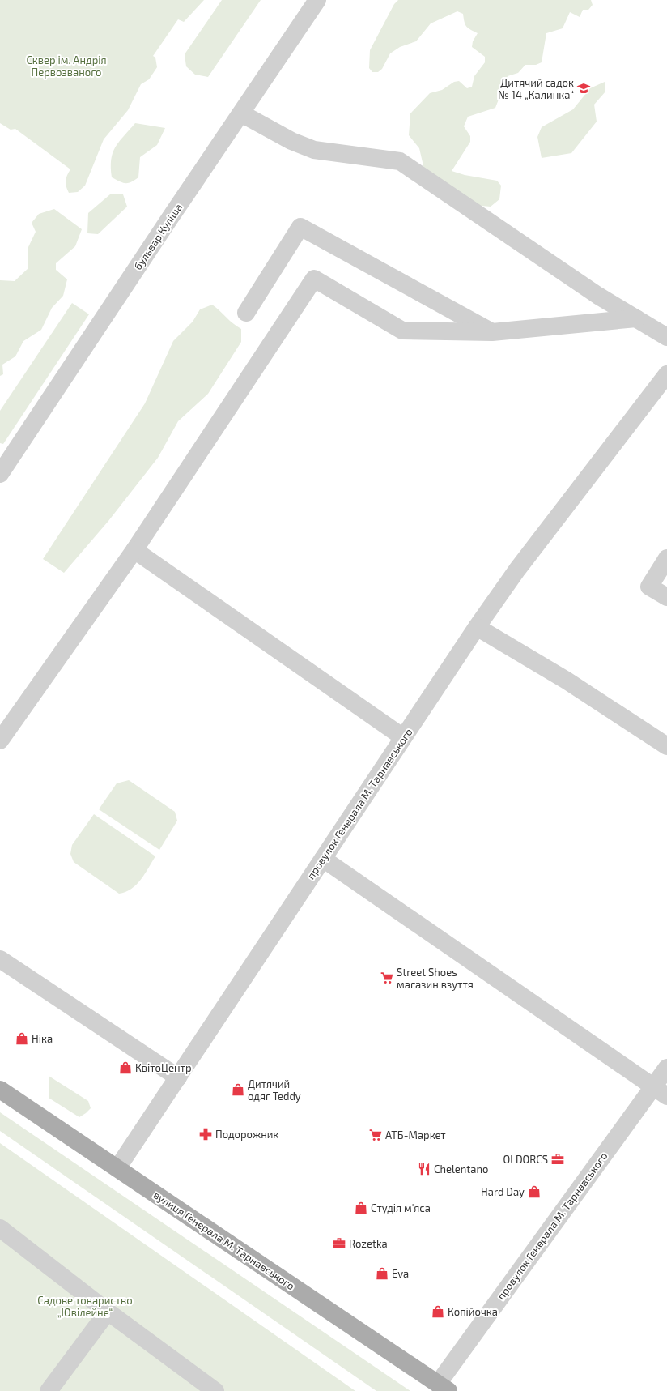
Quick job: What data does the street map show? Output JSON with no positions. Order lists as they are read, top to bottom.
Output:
{
  "streets": {
    "main road": ["вулиця Генерала М. Тарнавського"],
    "street": ["бульвар Куліша", "провулок Генерала М. Тарнавського"]
  },
  "crossings": [
    ["провулок Генерала М. Тарнавського", "вулиця Генерала М. Тарнавського"]
  ],
  "parks": ["Сквер ім. Андрія Первозваного", "Садове товариство „Ювілейне“"],
  "places": {
    "school or university": ["Дитячий садок № 14 „Калинка“"],
    "supermarket": ["Street Shoes магазин взуття", "АТБ-Маркет"],
    "shop": [
      "Ніка",
      "КвітоЦентр",
      "Дитячий одяг Teddy",
      "Hard Day",
      "Студія м'яса",
      "Eva",
      "Копійочка"
    ],
    "pharmacy": ["Подорожник"],
    "office": ["OLDORCS", "Rozetka"],
    "restaurant": ["Chelentano"]
  }
}
